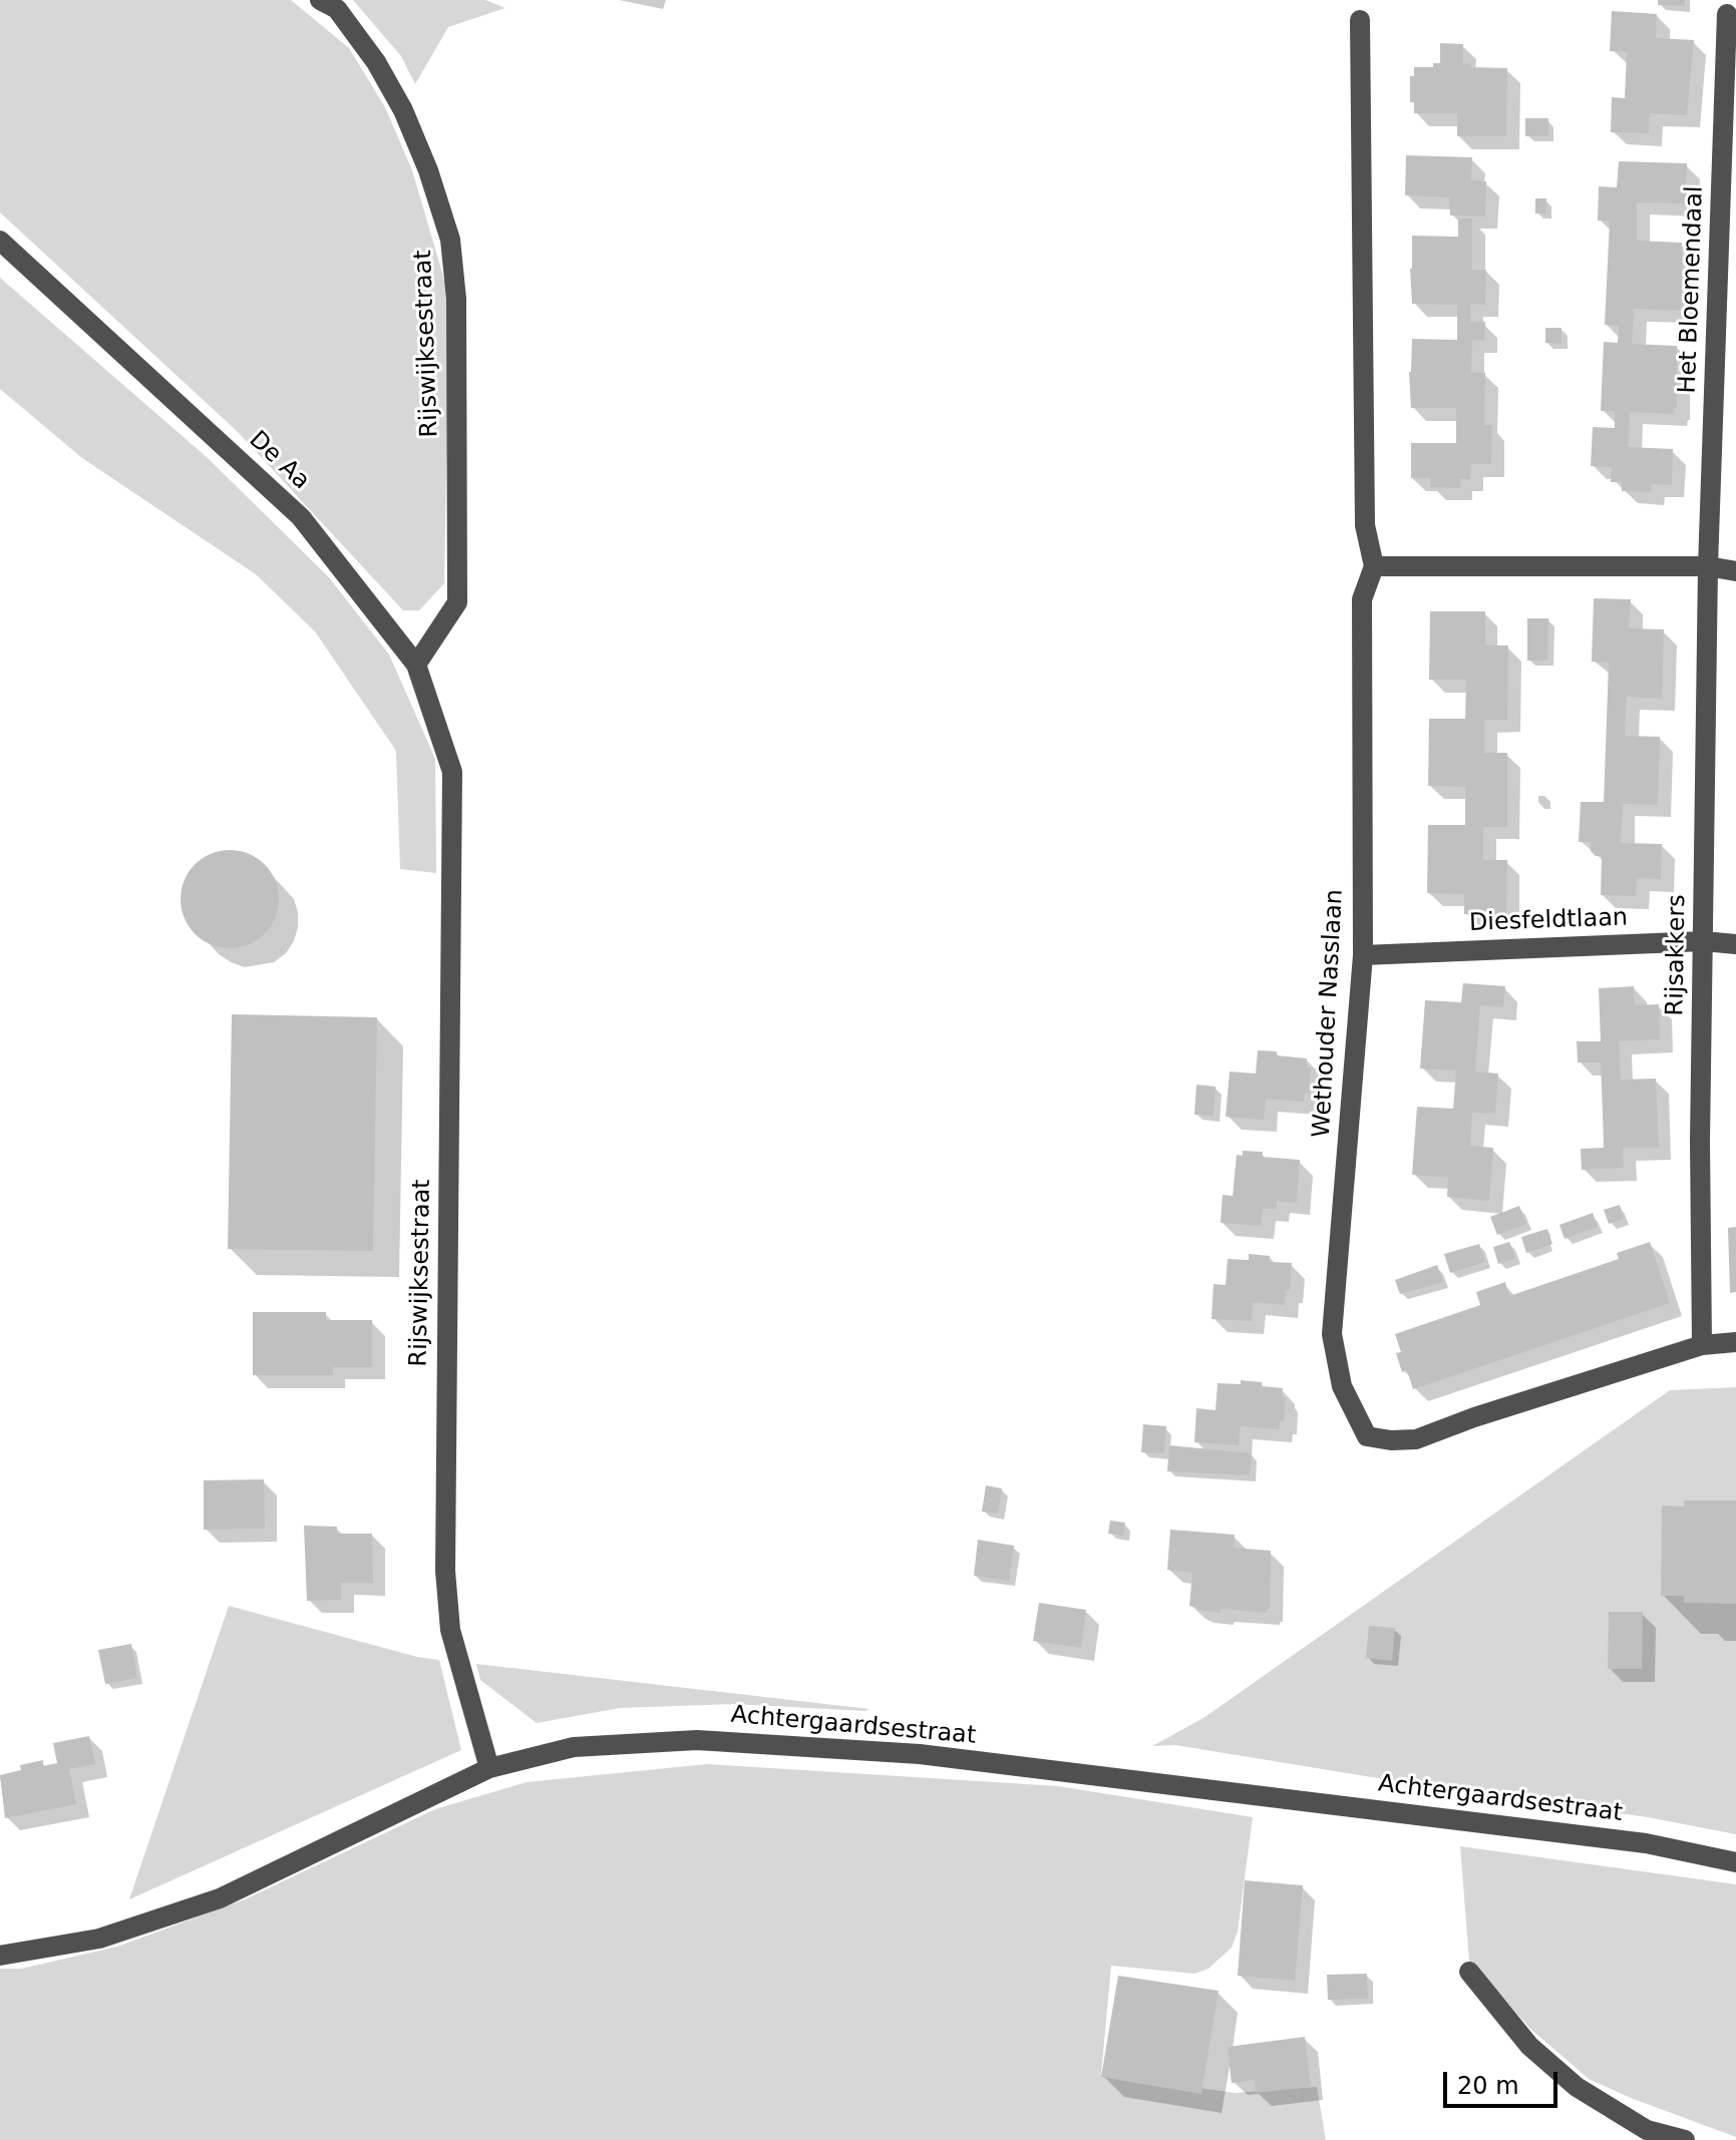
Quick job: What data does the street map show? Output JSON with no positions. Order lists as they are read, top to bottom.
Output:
{
  "streets": {
    "street": [
      "Het Bloemendaal",
      "Rijswijksestraat",
      "De Aa",
      "Diesfeldtlaan",
      "Rijsakkers",
      "Wethouder Nasslaan",
      "Achtergaardsestraat"
    ]
  },
  "crossings": [
    ["Het Bloemendaal", "Rijsakkers"],
    ["Rijswijksestraat", "De Aa"],
    ["Rijswijksestraat", "Achtergaardsestraat"],
    ["Diesfeldtlaan", "Rijsakkers"],
    ["Diesfeldtlaan", "Wethouder Nasslaan"],
    ["Rijsakkers", "Wethouder Nasslaan"]
  ],
  "scale_bar": "20 m"
}
